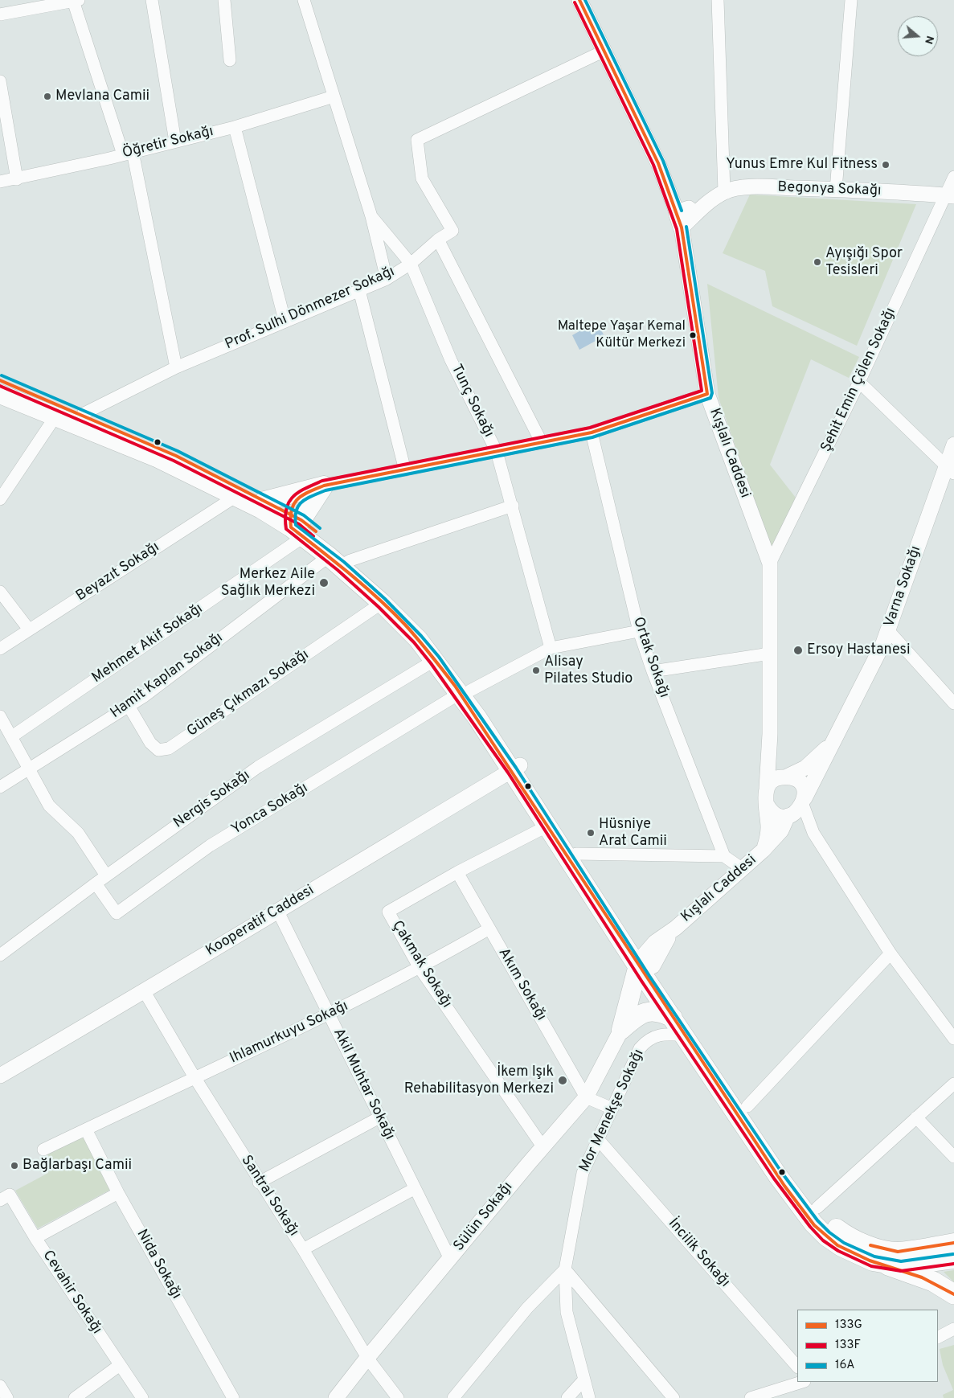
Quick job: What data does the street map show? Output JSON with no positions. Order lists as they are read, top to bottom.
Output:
{
  "streets": {
    "street": [
      "Öğretir Sokağı",
      "Begonya Sokağı",
      "Prof. Sulhi Dönmezer Sokağı",
      "Şehit Emin Çölen Sokağı",
      "Tunç Sokağı",
      "Kışlalı Caddesi",
      "Beyazıt Sokağı",
      "Varna Sokağı",
      "Mehmet Akif Sokağı",
      "Ortak Sokağı",
      "Hamit Kaplan Sokağı",
      "Güneş Çıkmazı Sokağı",
      "Nergis Sokağı",
      "Yonca Sokağı",
      "Kooperatif Caddesi",
      "Çakmak Sokağı",
      "Akım Sokağı",
      "Ihlamurkuyu Sokağı",
      "Akil Muhtar Sokağı",
      "Mor Menekşe Sokağı",
      "Santral Sokağı",
      "Sülün Sokağı",
      "İncilik Sokağı",
      "Nida Sokağı",
      "Cevahir Sokağı"
    ]
  },
  "crossings": [
    ["Öğretir Sokağı", "Tunç Sokağı"],
    ["Begonya Sokağı", "Şehit Emin Çölen Sokağı"],
    ["Begonya Sokağı", "Kışlalı Caddesi"],
    ["Prof. Sulhi Dönmezer Sokağı", "Tunç Sokağı"],
    ["Prof. Sulhi Dönmezer Sokağı", "Kışlalı Caddesi"],
    ["Şehit Emin Çölen Sokağı", "Kışlalı Caddesi"],
    ["Tunç Sokağı", "Hamit Kaplan Sokağı"],
    ["Kışlalı Caddesi", "Varna Sokağı"],
    ["Hamit Kaplan Sokağı", "Güneş Çıkmazı Sokağı"],
    ["Nergis Sokağı", "Yonca Sokağı"],
    ["Kooperatif Caddesi", "Akil Muhtar Sokağı"],
    ["Kooperatif Caddesi", "Santral Sokağı"],
    ["Çakmak Sokağı", "Akım Sokağı"],
    ["Çakmak Sokağı", "Ihlamurkuyu Sokağı"],
    ["Çakmak Sokağı", "Sülün Sokağı"],
    ["Akım Sokağı", "Ihlamurkuyu Sokağı"],
    ["Akım Sokağı", "Sülün Sokağı"],
    ["Ihlamurkuyu Sokağı", "Akil Muhtar Sokağı"],
    ["Ihlamurkuyu Sokağı", "Santral Sokağı"],
    ["Ihlamurkuyu Sokağı", "Nida Sokağı"],
    ["Akil Muhtar Sokağı", "Sülün Sokağı"],
    ["Mor Menekşe Sokağı", "İncilik Sokağı"],
    ["Santral Sokağı", "Sülün Sokağı"]
  ],
  "places": [
    "Mevlana Camii",
    "Yunus Emre Kul Fitness",
    "Ayışığı Spor Tesisleri",
    "Maltepe Yaşar Kemal Kültür Merkezi",
    "Merkez Aile Sağlık Merkezi",
    "Ersoy Hastanesi",
    "Alisay Pilates Studio",
    "Hüsniye Arat Camii",
    "İkem Işık Rehabilitasyon Merkezi",
    "Bağlarbaşı Camii"
  ],
  "lines": ["transit line 133G", "transit line 16A", "transit line 133F"],
  "legend": ["133G", "133F", "16A"],
  "north": "right"
}
